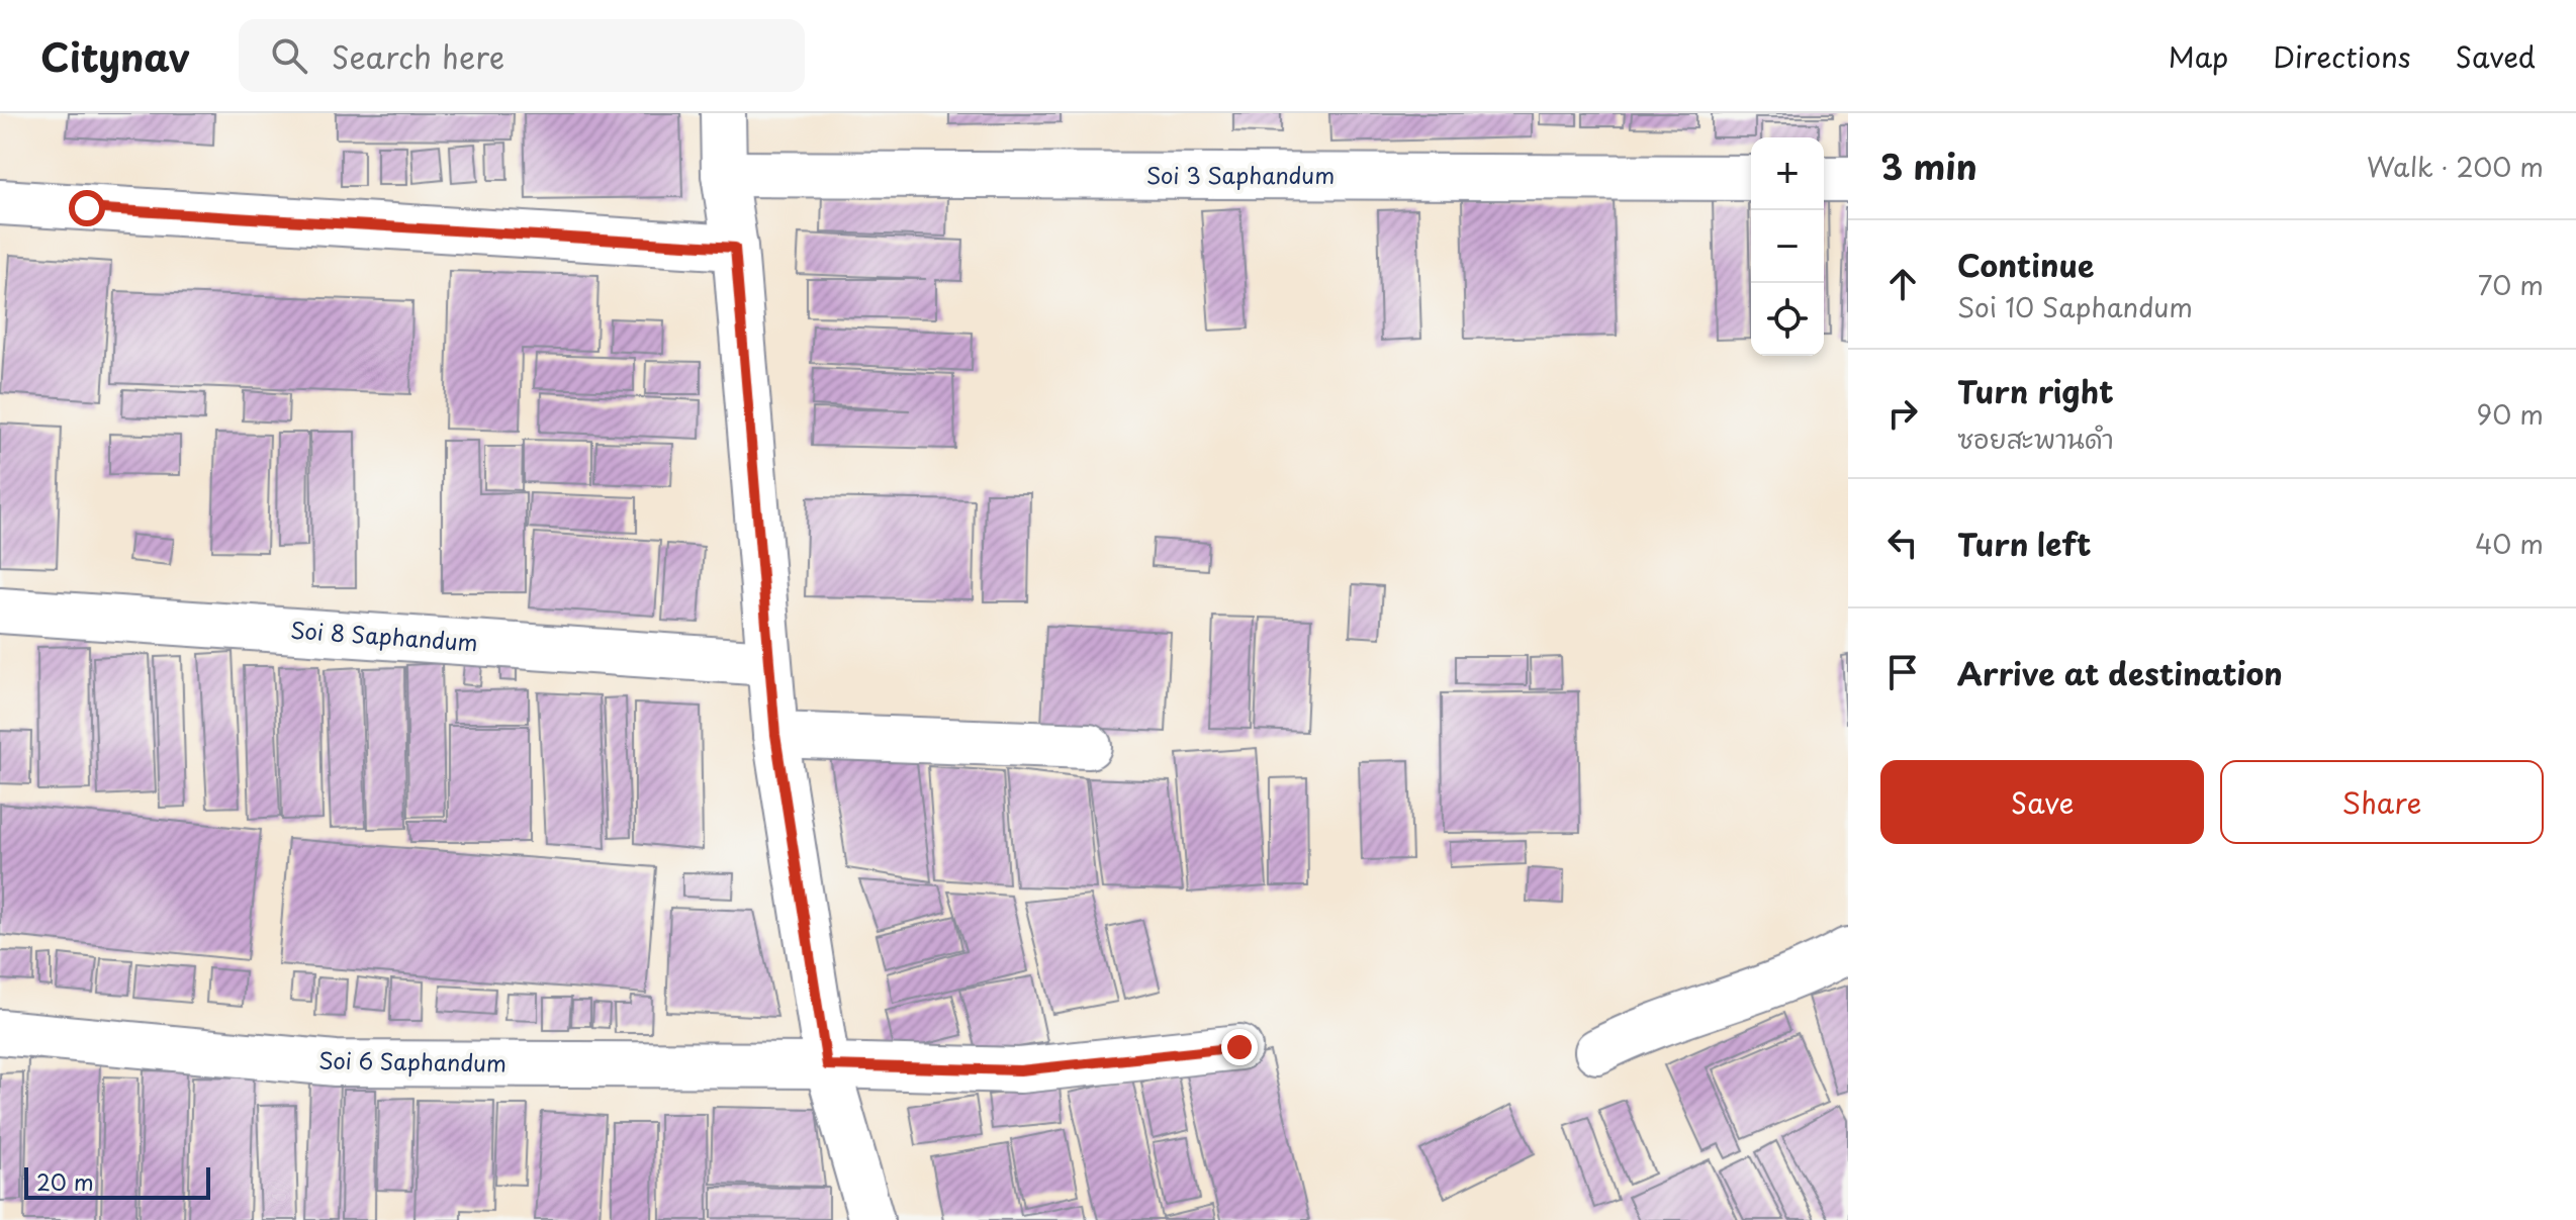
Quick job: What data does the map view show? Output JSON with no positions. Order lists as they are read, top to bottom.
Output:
{
  "streets": {
    "street": ["Soi 3 Saphandum", "Soi 8 Saphandum", "Soi 6 Saphandum"]
  },
  "scale_bar": "20 m",
  "page": {
    "header": "Citynav",
    "search": "Search here",
    "nav": ["Map", "Directions", "Saved"],
    "heading": ["3 min", "Walk · 200 m"],
    "map_buttons": ["+", "−"],
    "list": [
      ["Continue", "Soi 10 Saphandum", "70 m"],
      ["Turn right", "ซอยสะพานดำ", "90 m"],
      ["Turn left", "40 m"],
      "Arrive at destination"
    ],
    "buttons": ["Save", "Share"],
    "scale": "20 m"
  }
}
